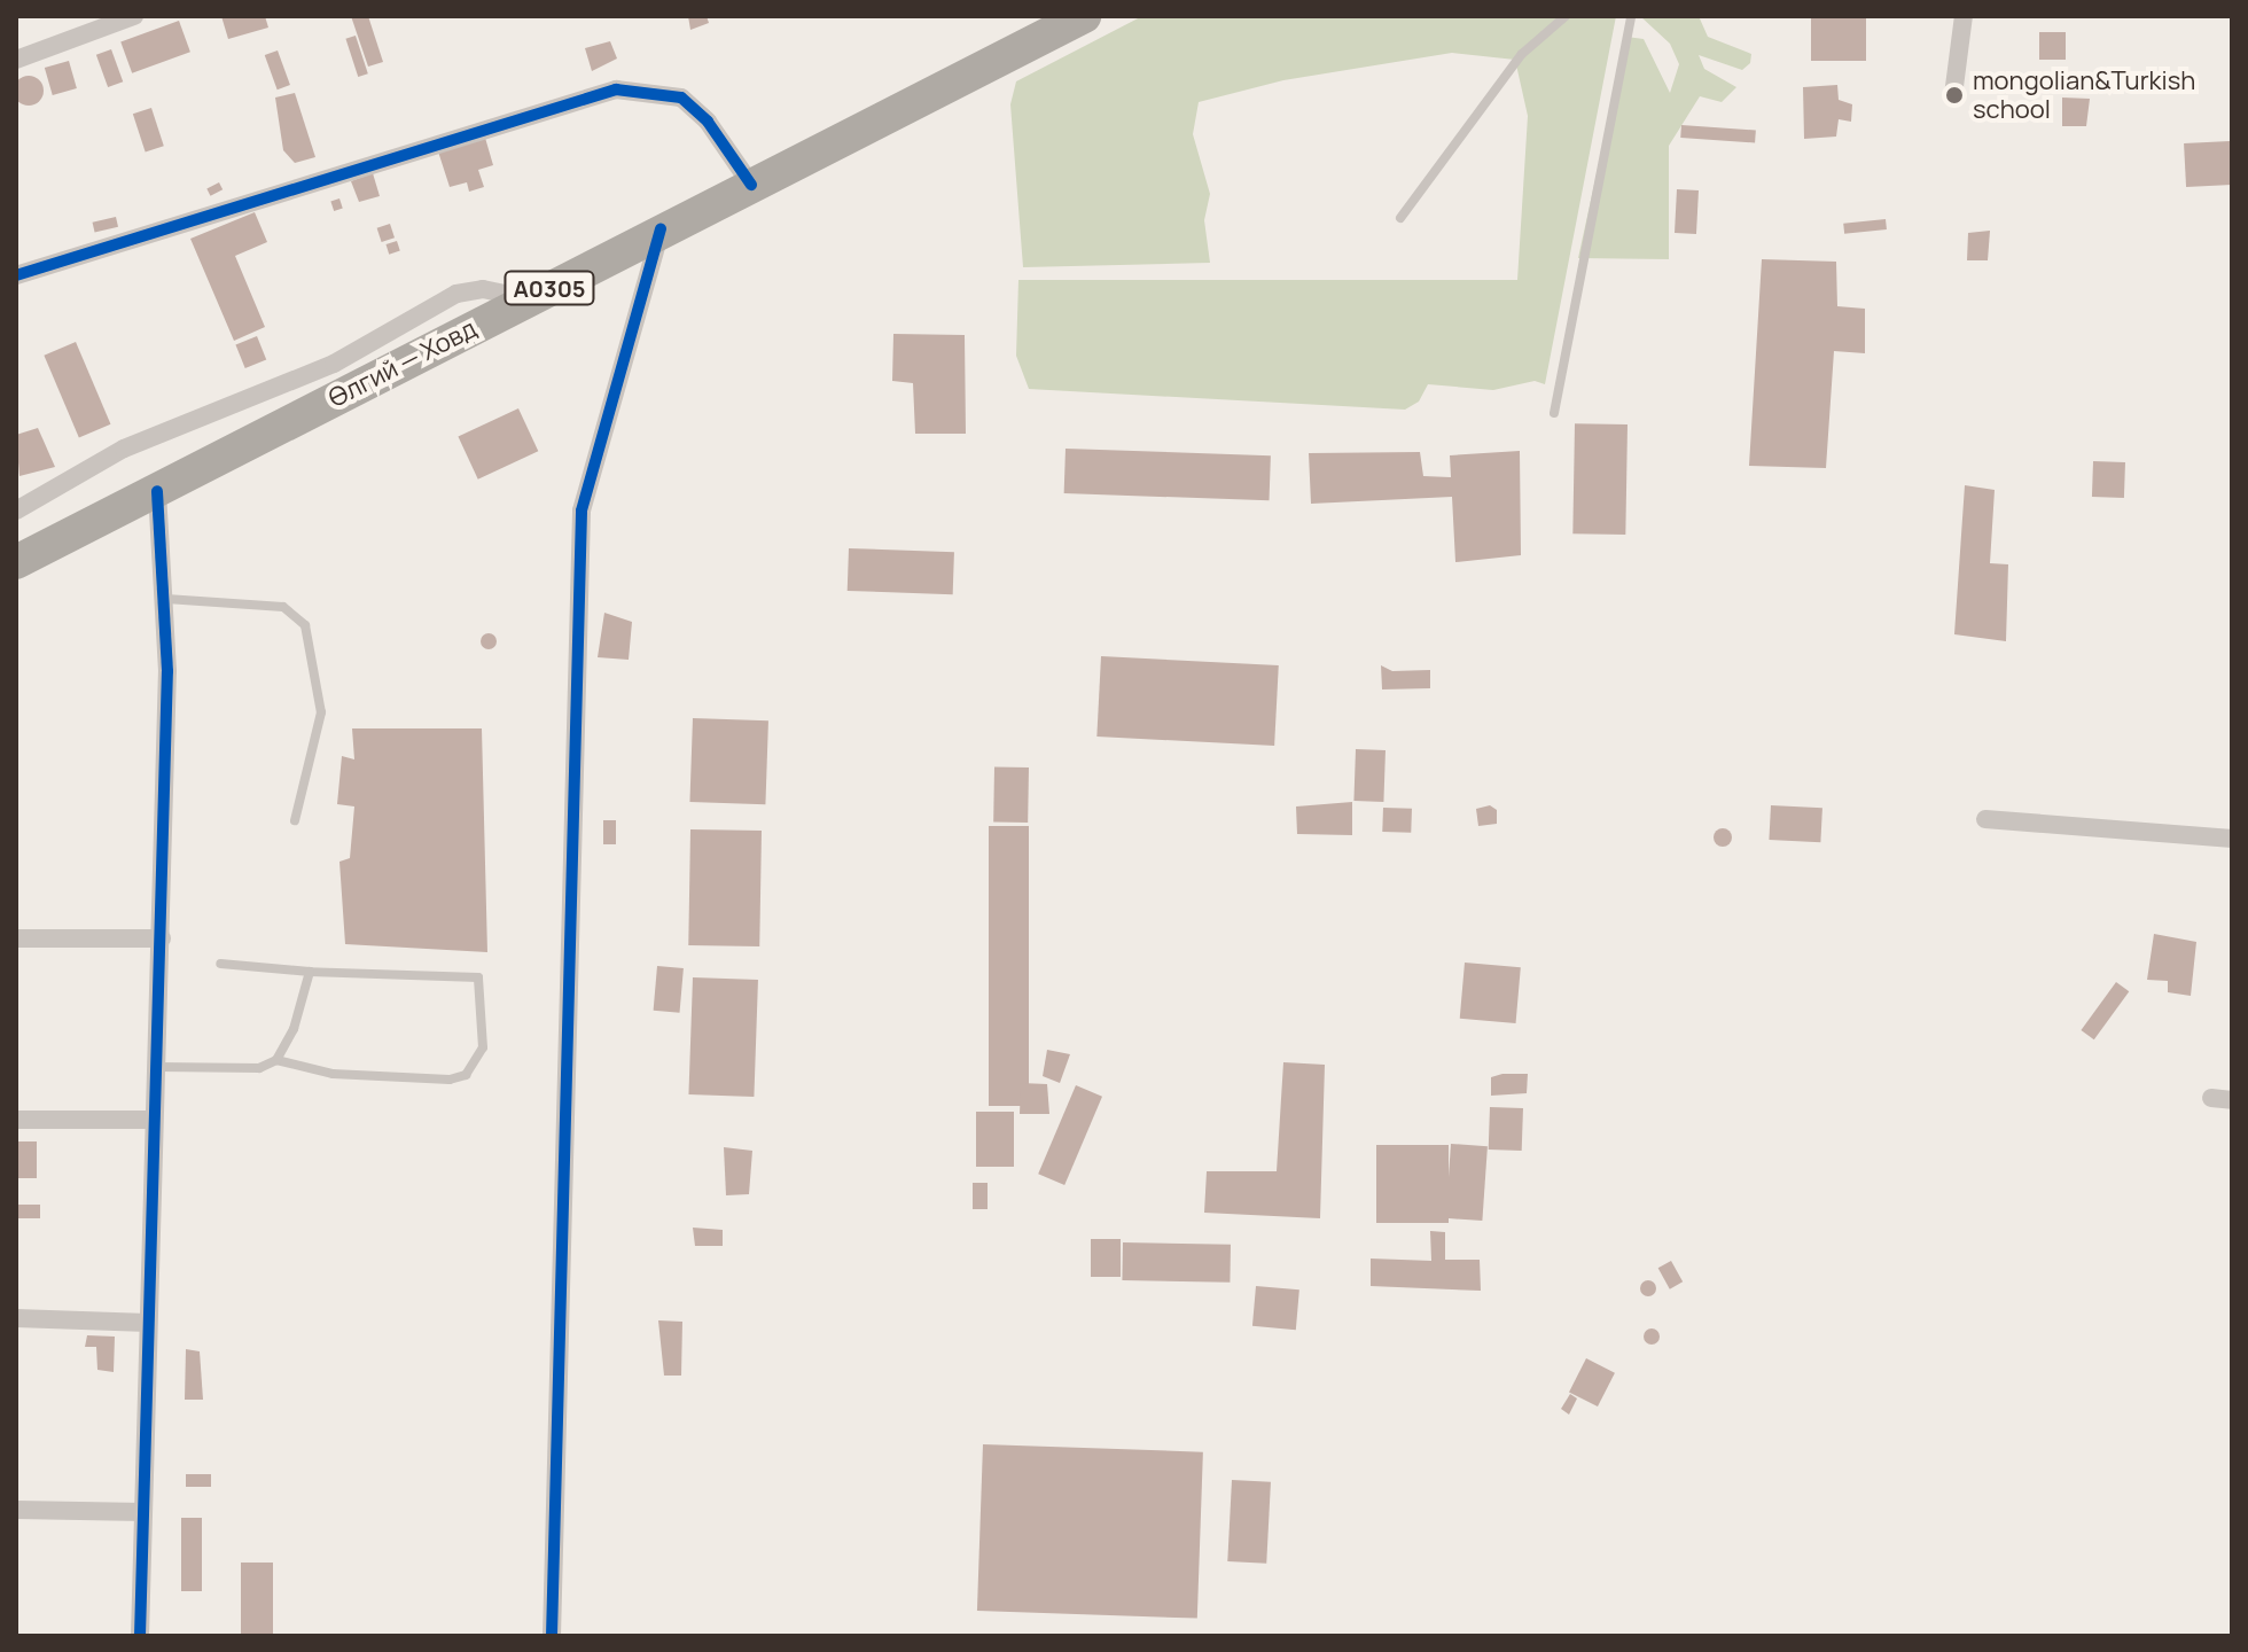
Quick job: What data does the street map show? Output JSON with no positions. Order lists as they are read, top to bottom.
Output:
{
  "streets": {
    "highway": ["A0305", "Өлгий — Ховд"]
  },
  "places": ["mongolian&Turkish school"]
}
